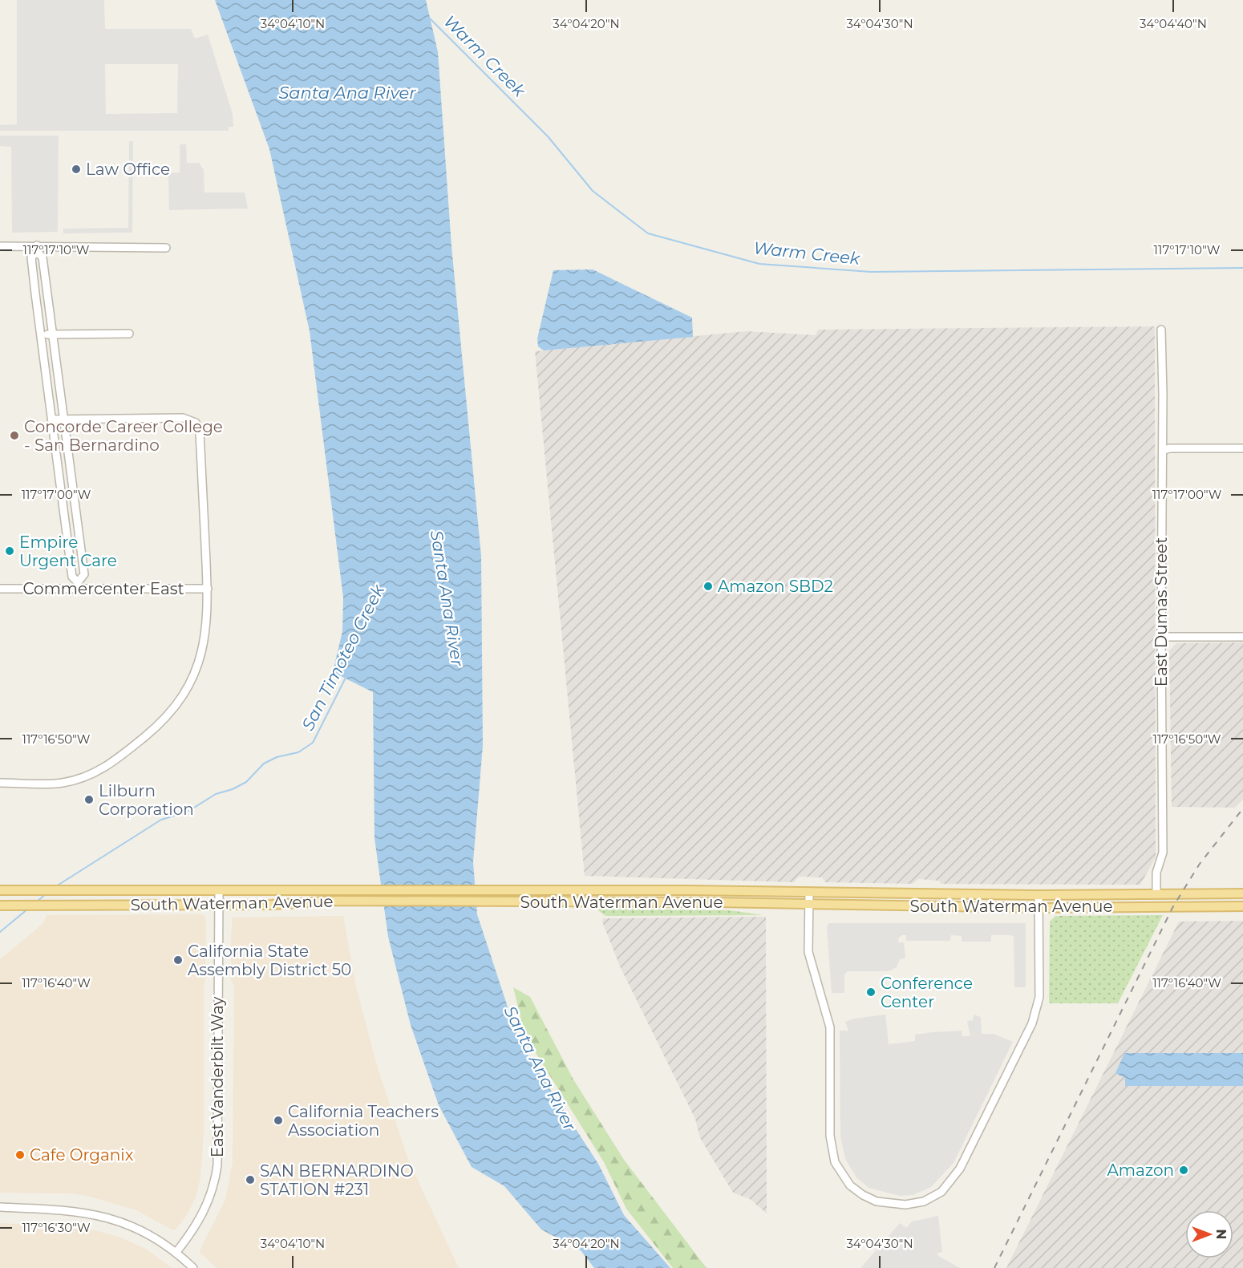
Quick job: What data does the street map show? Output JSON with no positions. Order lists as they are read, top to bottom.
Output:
{
  "streets": {
    "main road": ["South Waterman Avenue"],
    "street": ["Commercenter East", "East Dumas Street", "East Vanderbilt Way"]
  },
  "crossings": [
    ["East Dumas Street", "South Waterman Avenue"],
    ["South Waterman Avenue", "East Vanderbilt Way"]
  ],
  "water": ["Warm Creek", "Santa Ana River", "San Timoteo Creek"],
  "places": [
    "Law Office",
    "Concorde Career College - San Bernardino",
    "Empire Urgent Care",
    "Amazon SBD2",
    "Lilburn Corporation",
    "California State Assembly District 50",
    "Conference Center",
    "California Teachers Association",
    "Cafe Organix",
    "Amazon",
    "SAN BERNARDINO STATION #231"
  ],
  "north": "right",
  "coordinates": [
    "34°04'10\"N",
    "34°04'20\"N",
    "34°04'30\"N",
    "34°04'40\"N",
    "117°17'10\"W",
    "117°17'00\"W",
    "117°16'50\"W",
    "117°16'40\"W",
    "117°16'30\"W"
  ]
}
